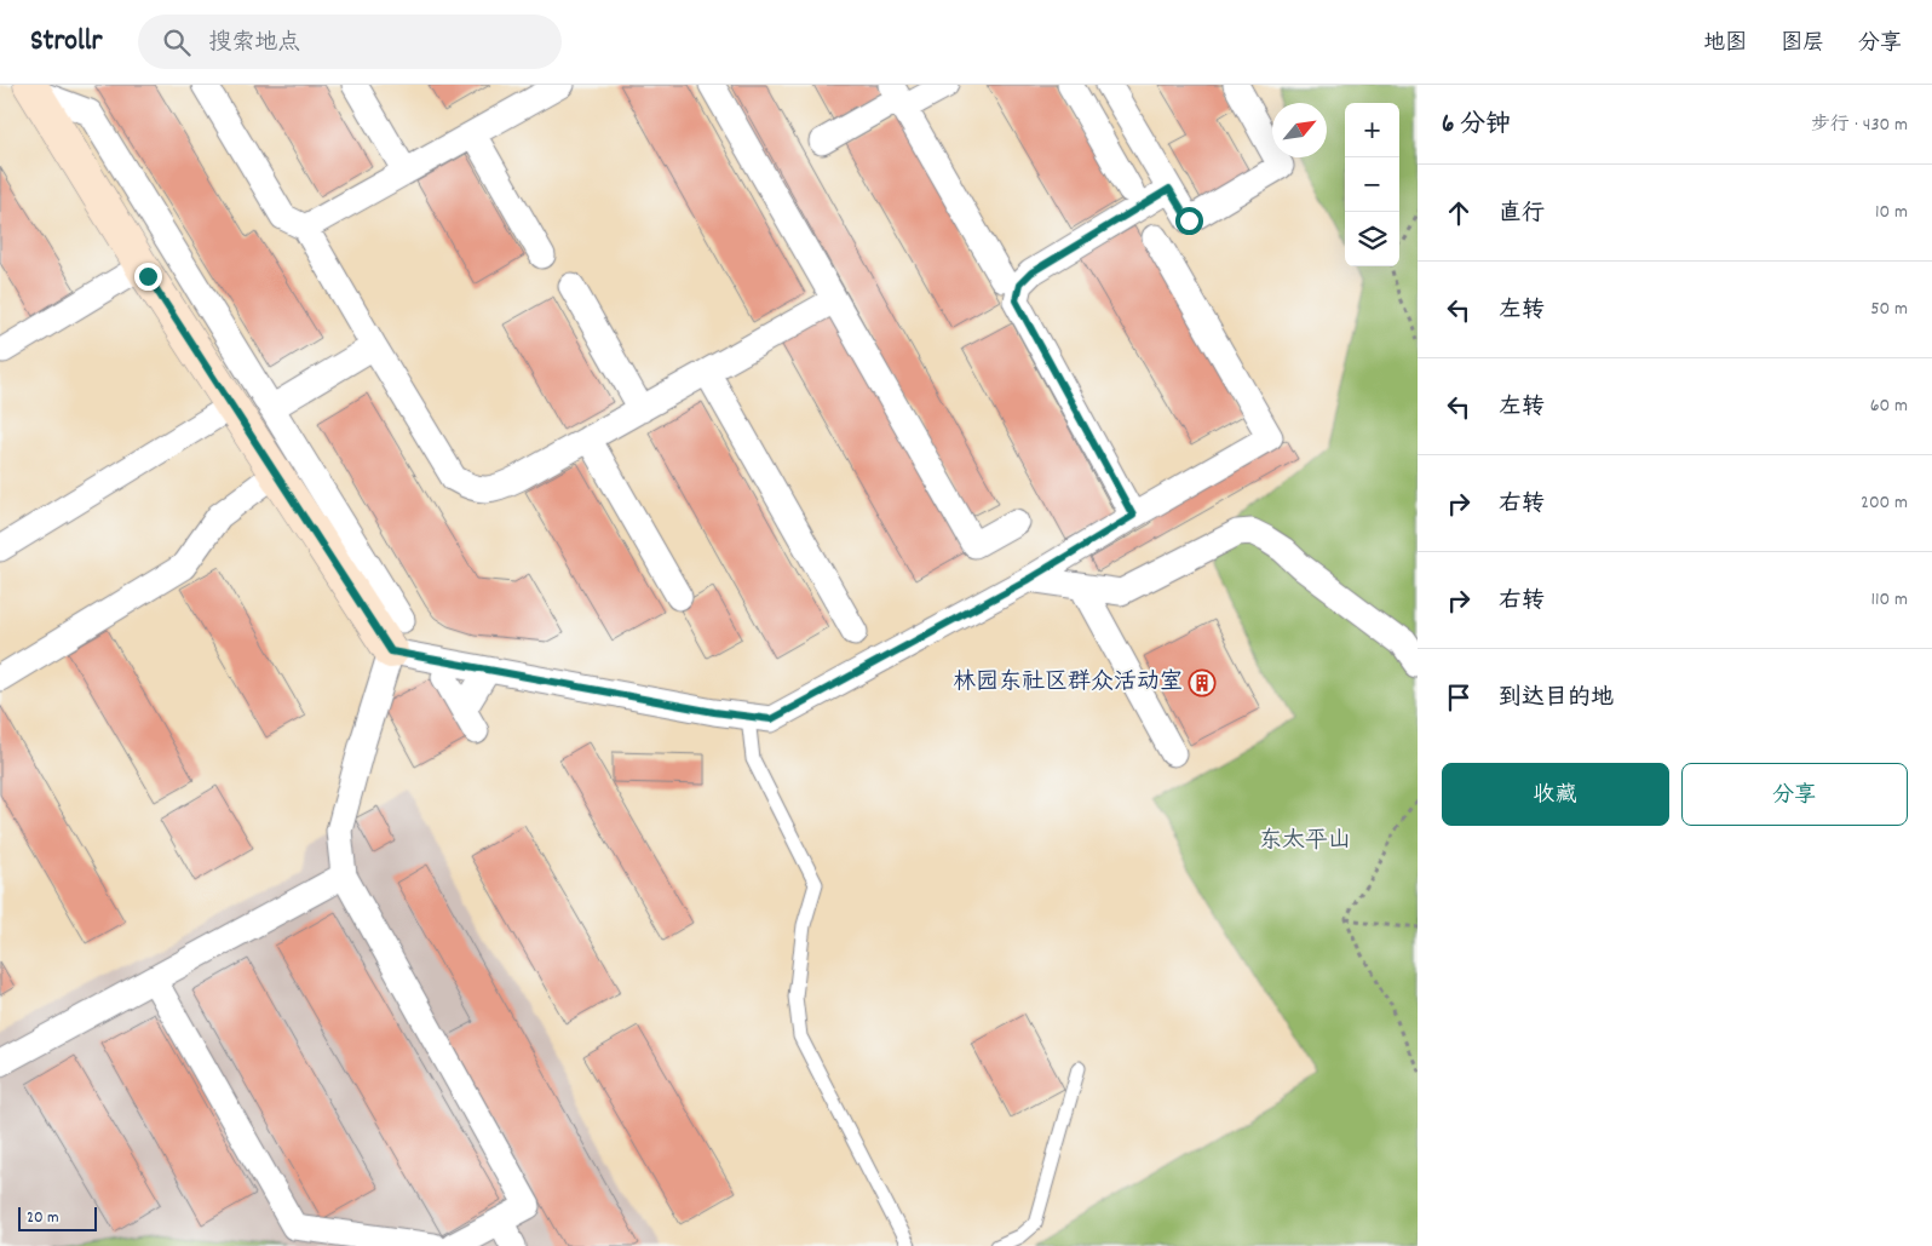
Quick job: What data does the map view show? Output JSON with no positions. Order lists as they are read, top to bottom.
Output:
{
  "parks": ["东太平山"],
  "places": {
    "building": ["林园东社区群众活动室"]
  },
  "scale_bar": "20 m",
  "north": "top right",
  "page": {
    "header": "Strollr",
    "search": "搜索地点",
    "nav": ["地图", "图层", "分享"],
    "heading": ["6 分钟", "步行 · 430 m"],
    "map_buttons": ["+", "−"],
    "list": [
      ["直行", "10 m"],
      ["左转", "50 m"],
      ["左转", "60 m"],
      ["右转", "200 m"],
      ["右转", "110 m"],
      "到达目的地"
    ],
    "buttons": ["收藏", "分享"],
    "scale": "20 m"
  }
}
